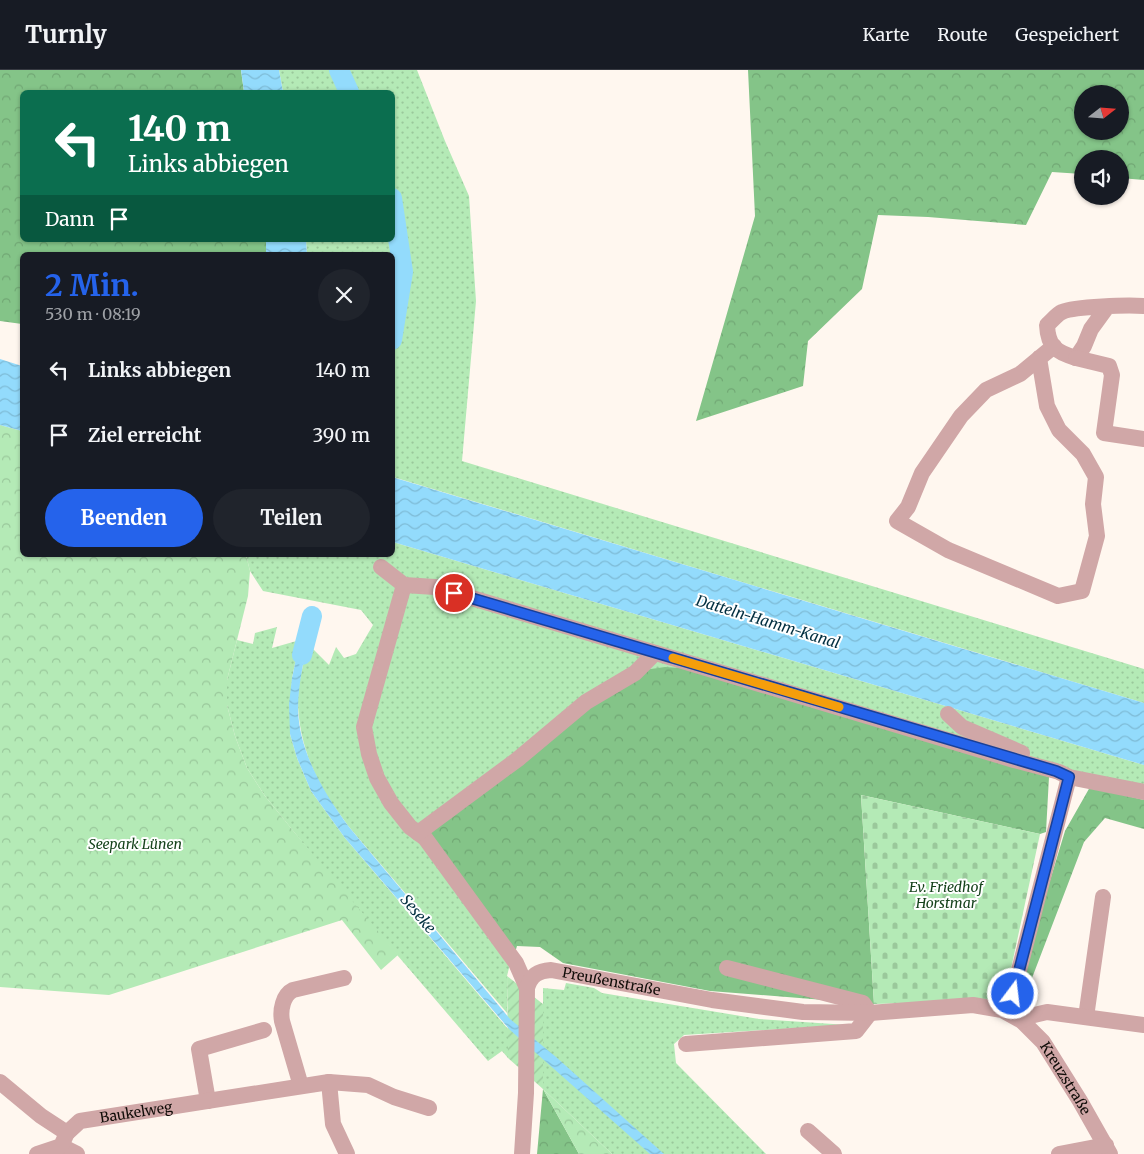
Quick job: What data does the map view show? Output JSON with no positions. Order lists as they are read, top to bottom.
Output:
{
  "streets": {
    "street": ["Preußenstraße", "Kreuzstraße", "Baukelweg"]
  },
  "crossings": [
    ["Preußenstraße", "Kreuzstraße"]
  ],
  "water": ["Datteln-Hamm-Kanal", "Seseke"],
  "parks": ["Seepark Lünen", "Ev. Friedhof Horstmar"],
  "north": "right",
  "page": {
    "header": "Turnly",
    "nav": ["Karte", "Route", "Gespeichert"],
    "turn": ["140 m", "Links abbiegen"],
    "then": "Dann",
    "heading": ["2 Min.", "530 m · 08:19"],
    "list": [
      {
        "name": "Links abbiegen",
        "value": "140 m"
      },
      {
        "name": "Ziel erreicht",
        "value": "390 m"
      }
    ],
    "buttons": ["Beenden", "Teilen"]
  }
}
